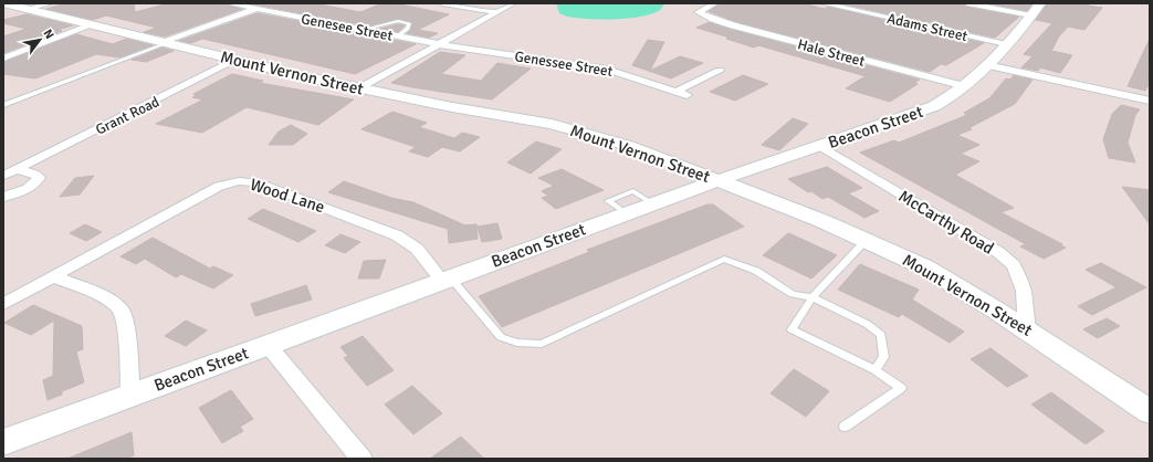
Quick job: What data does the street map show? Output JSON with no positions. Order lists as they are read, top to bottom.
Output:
{
  "streets": {
    "main road": ["Mount Vernon Street", "Beacon Street"],
    "street": [
      "Genesee Street",
      "Adams Street",
      "Hale Street",
      "Genessee Street",
      "Grant Road",
      "Wood Lane",
      "McCarthy Road"
    ]
  },
  "crossings": [
    ["Genesee Street", "Genessee Street"],
    ["Adams Street", "Beacon Street"],
    ["Hale Street", "Beacon Street"],
    ["Mount Vernon Street", "Grant Road"],
    ["Mount Vernon Street", "Beacon Street"],
    ["Mount Vernon Street", "McCarthy Road"],
    ["Beacon Street", "Wood Lane"],
    ["Beacon Street", "McCarthy Road"]
  ],
  "north": "top right"
}
